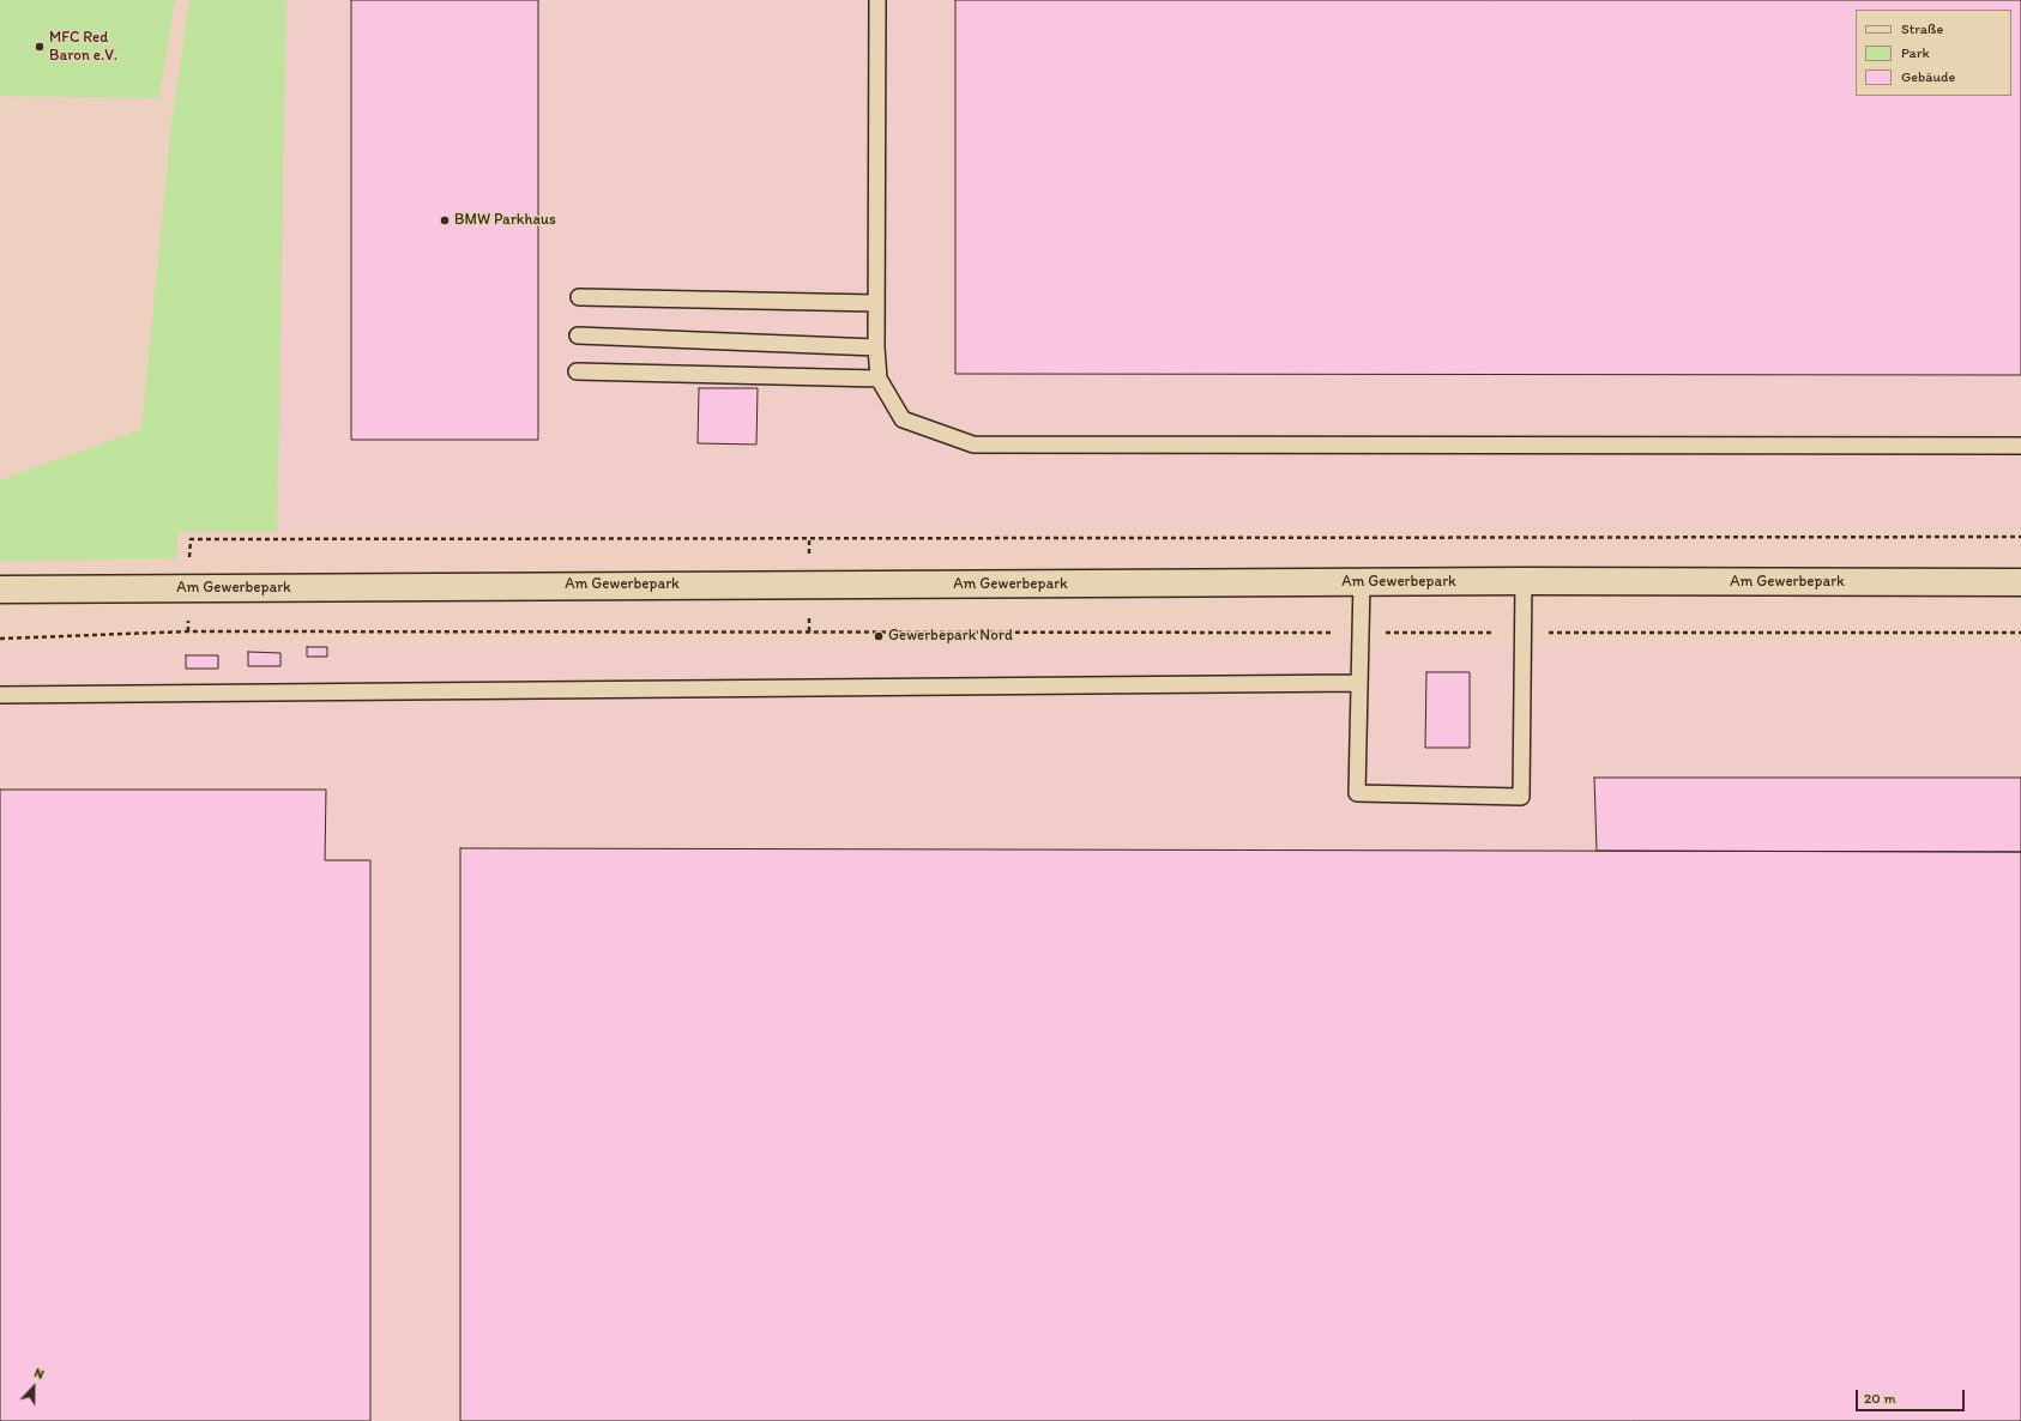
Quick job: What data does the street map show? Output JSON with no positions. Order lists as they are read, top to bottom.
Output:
{
  "streets": {
    "street": ["Am Gewerbepark"]
  },
  "places": ["MFC Red Baron e.V.", "BMW Parkhaus", "Gewerbepark Nord"],
  "legend": ["Straße", "Park", "Gebäude"],
  "scale_bar": "20 m",
  "north": "top"
}
